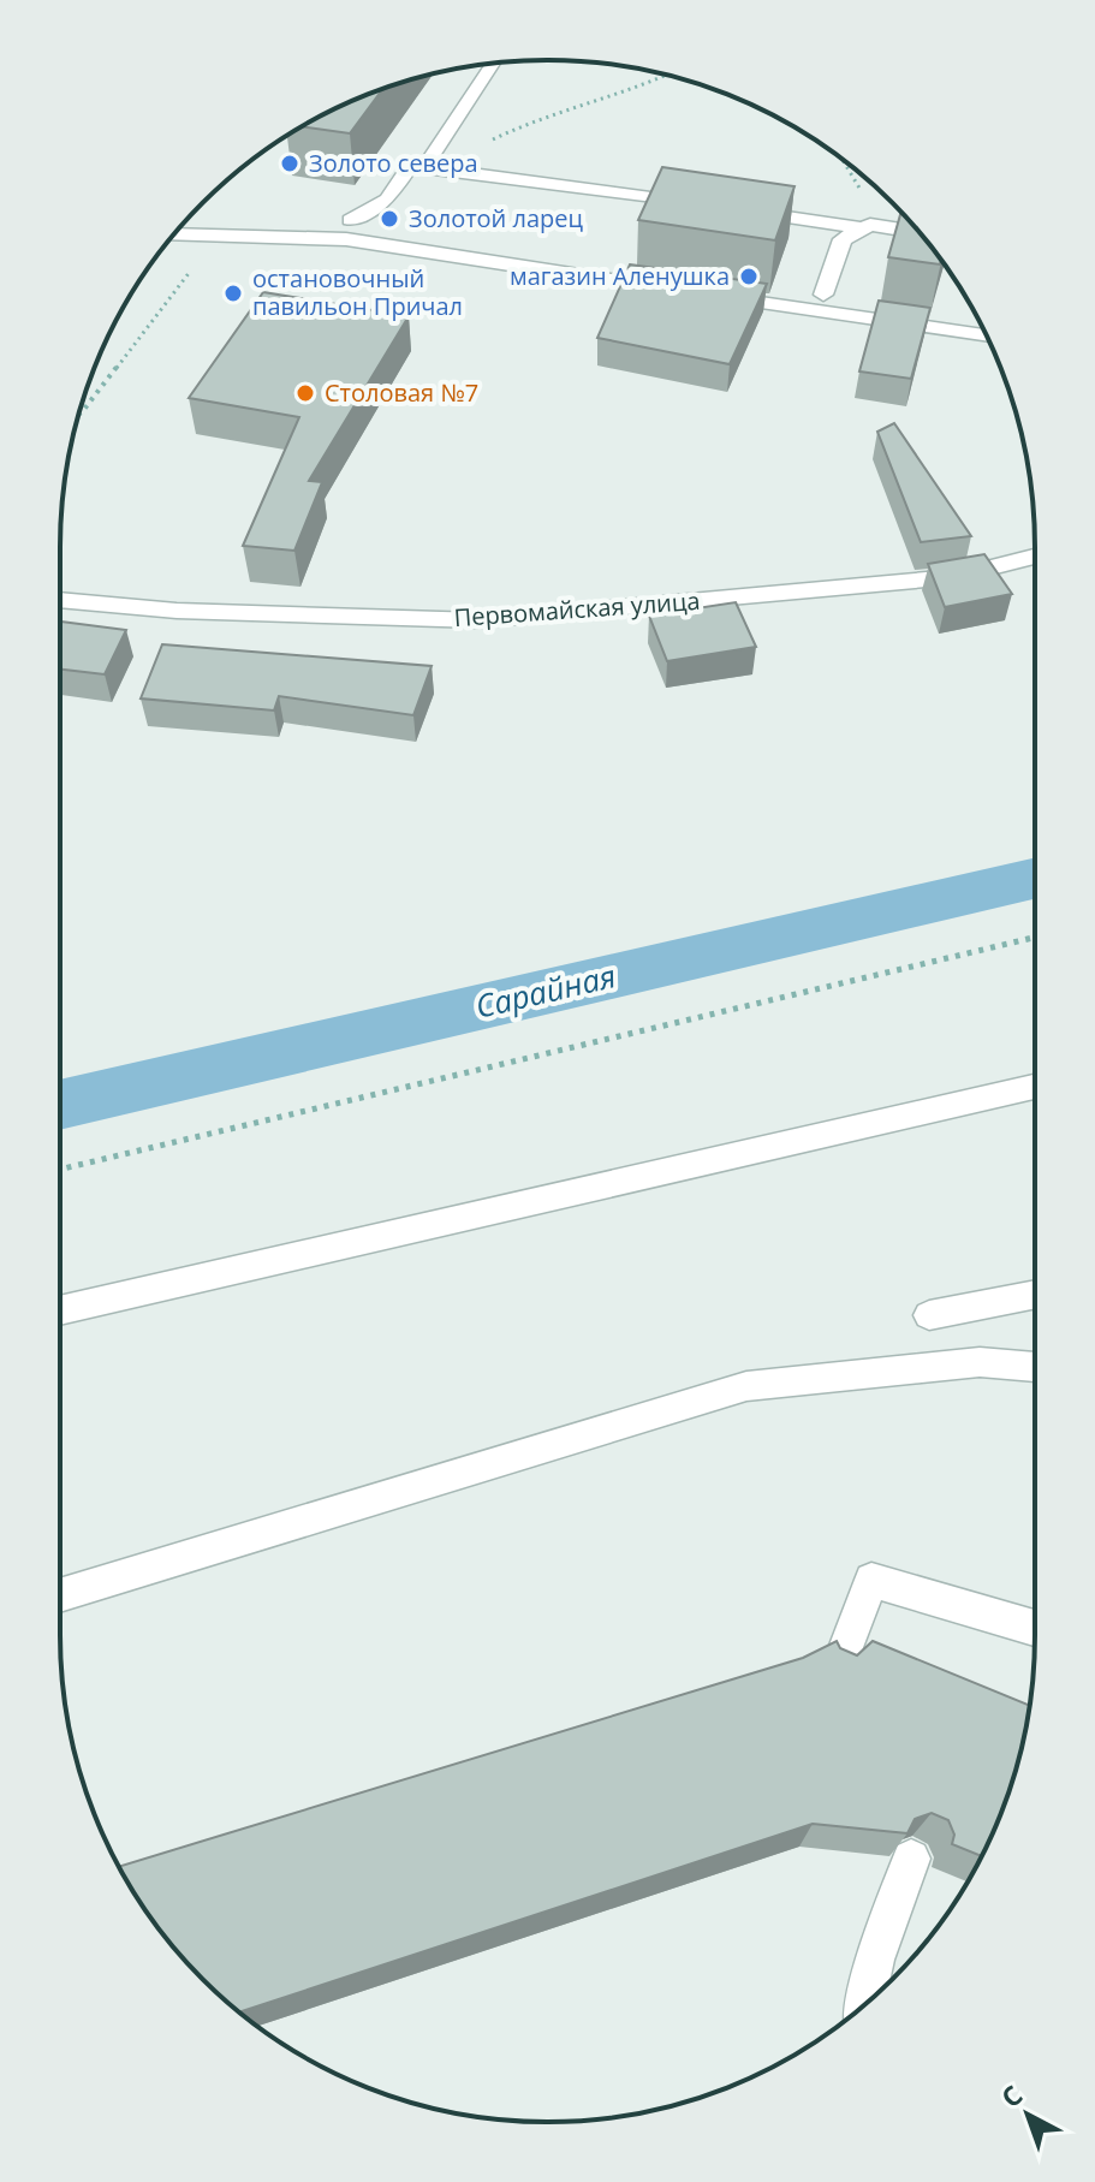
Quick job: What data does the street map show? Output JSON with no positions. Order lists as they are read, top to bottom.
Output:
{
  "streets": {
    "street": ["Первомайская улица"]
  },
  "water": ["Сарайная"],
  "places": [
    "Золото севера",
    "Золотой ларец",
    "магазин Аленушка",
    "остановочный павильон Причал",
    "Столовая №7"
  ],
  "north": "top left"
}
